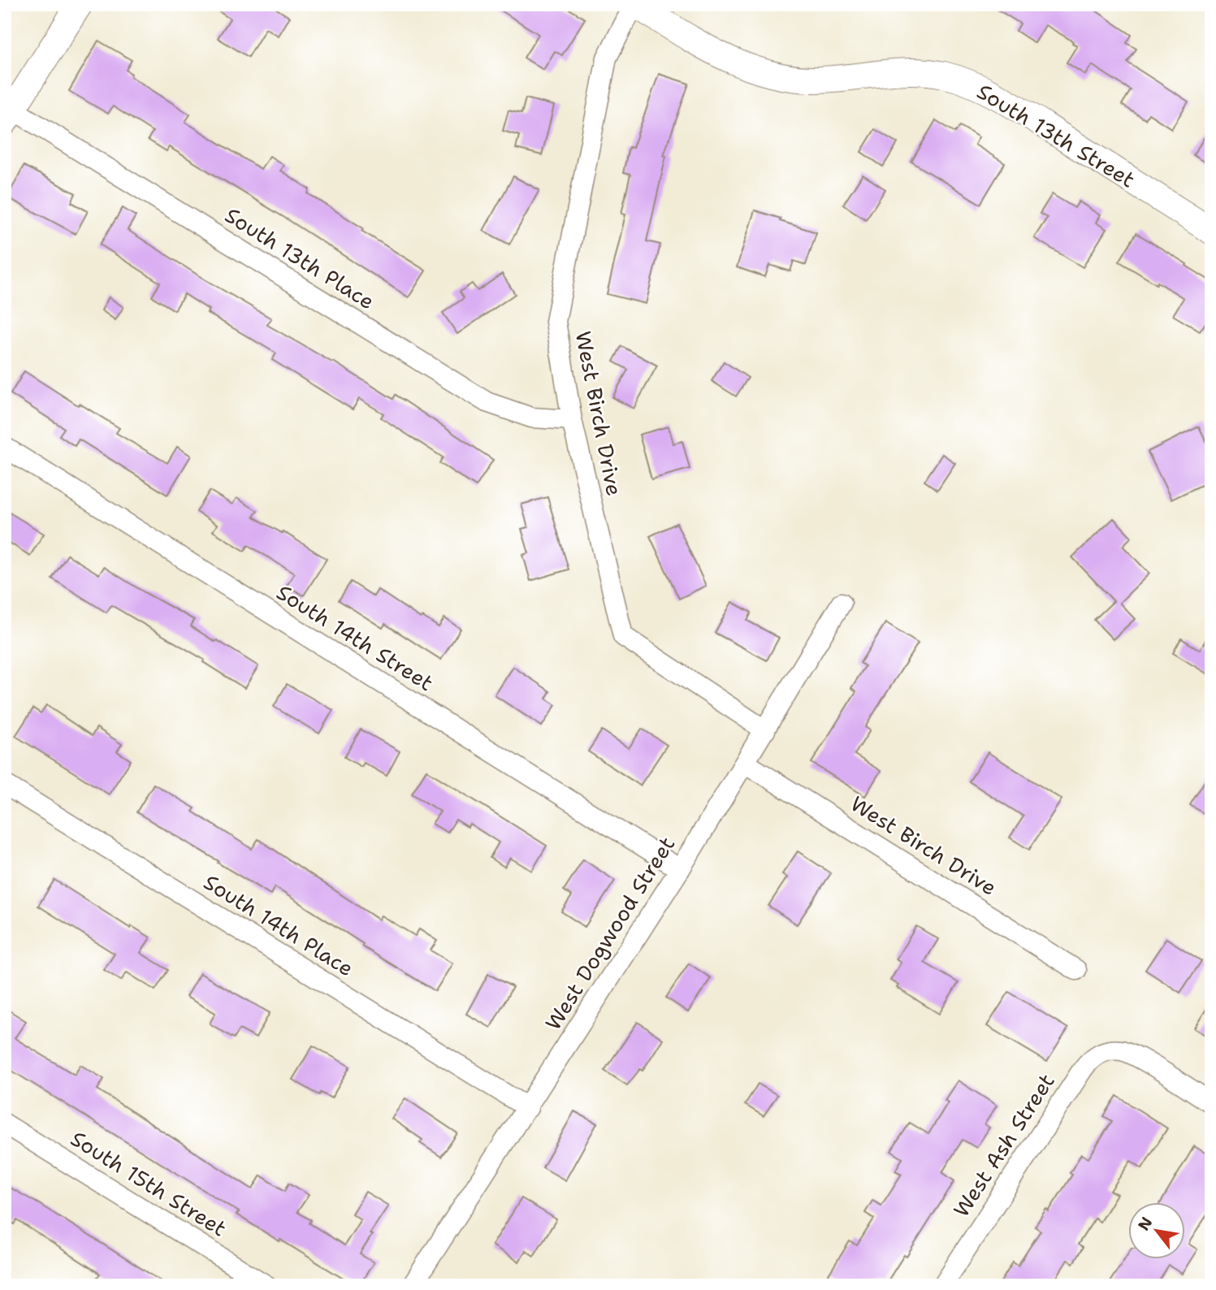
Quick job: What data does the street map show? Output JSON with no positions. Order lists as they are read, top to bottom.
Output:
{
  "streets": {
    "street": [
      "South 13th Street",
      "South 13th Place",
      "West Birch Drive",
      "South 14th Street",
      "South 14th Place",
      "West Dogwood Street",
      "West Ash Street",
      "South 15th Street"
    ]
  },
  "crossings": [
    ["South 13th Street", "West Birch Drive"],
    ["South 13th Place", "West Birch Drive"],
    ["West Birch Drive", "West Dogwood Street"],
    ["South 14th Street", "West Dogwood Street"],
    ["South 14th Place", "West Dogwood Street"]
  ],
  "north": "top left"
}
